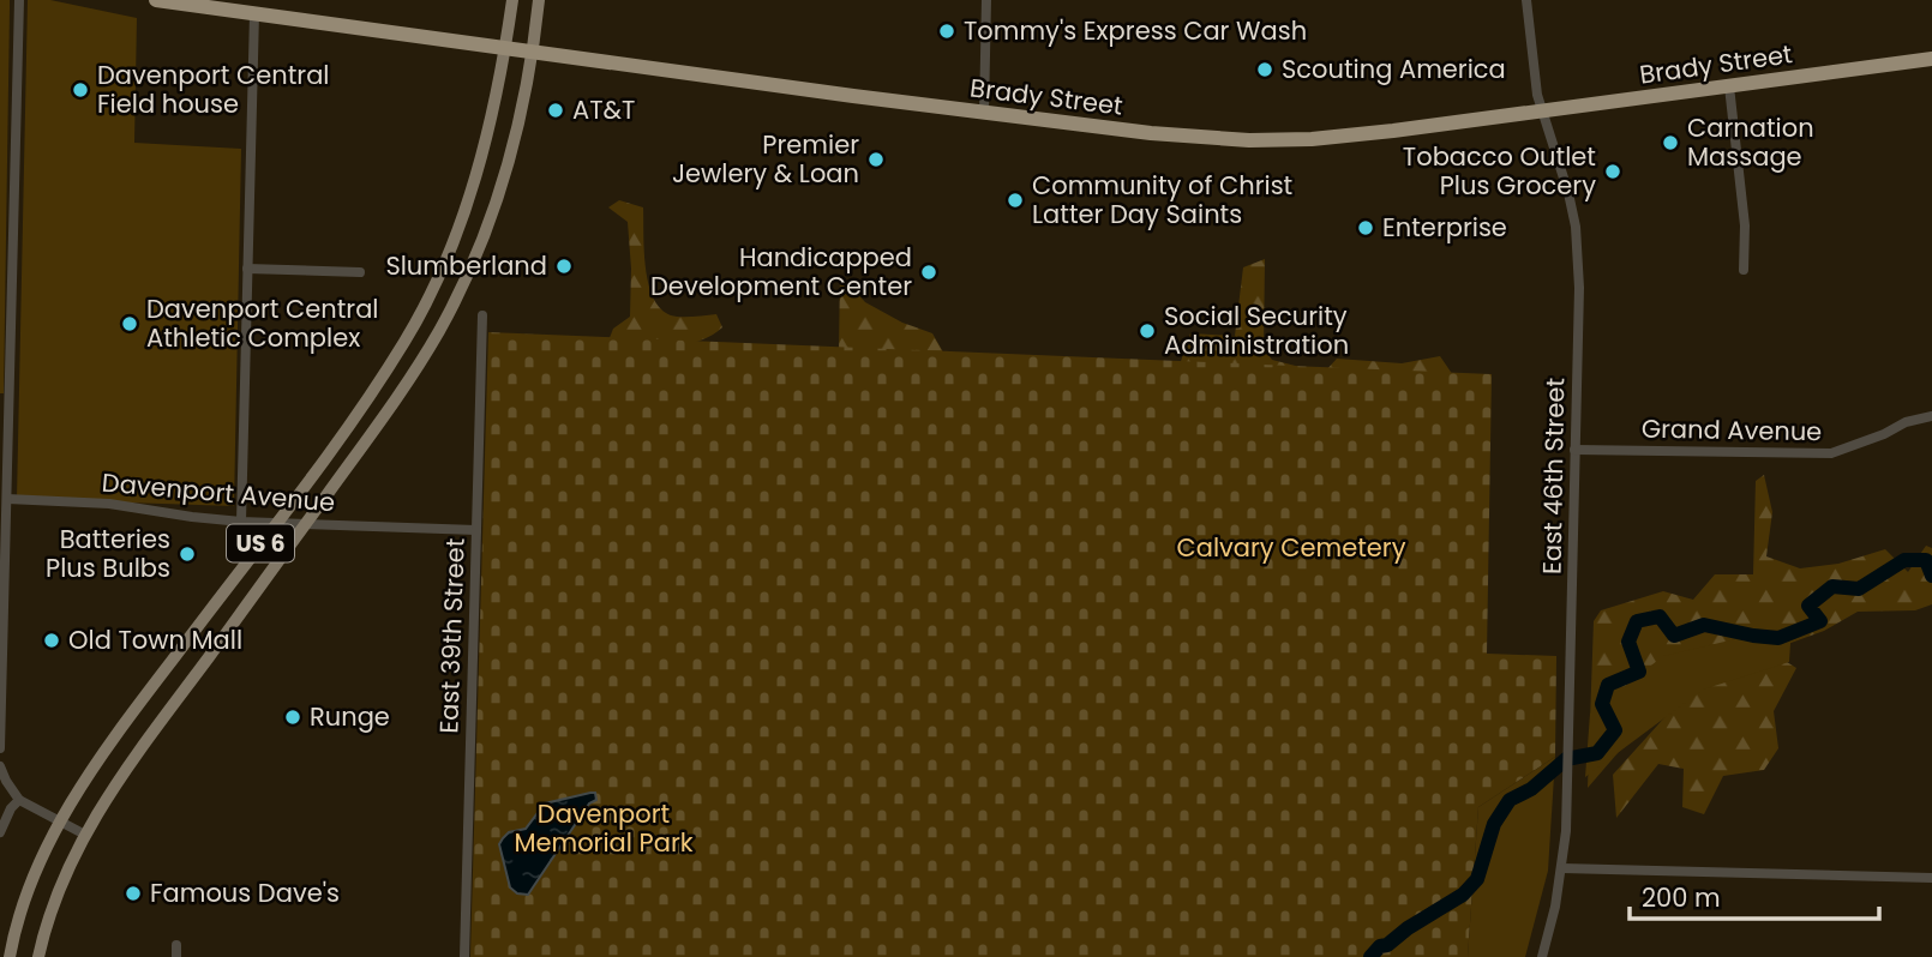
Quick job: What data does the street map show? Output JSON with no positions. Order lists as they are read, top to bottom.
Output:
{
  "streets": {
    "highway": ["Brady Street"],
    "main road": ["US 6"],
    "street": [
      "Grand Avenue",
      "East 46th Street",
      "Davenport Avenue",
      "East 39th Street"
    ]
  },
  "crossings": [
    ["Brady Street", "East 46th Street"],
    ["Brady Street", "US 6"],
    ["Grand Avenue", "East 46th Street"],
    ["Davenport Avenue", "US 6"],
    ["Davenport Avenue", "East 39th Street"]
  ],
  "parks": ["Calvary Cemetery", "Davenport Memorial Park"],
  "places": [
    "Tommy's Express Car Wash",
    "Scouting America",
    "Davenport Central Field house",
    "AT&T",
    "Carnation Massage",
    "Premier Jewlery & Loan",
    "Tobacco Outlet Plus Grocery",
    "Community of Christ Latter Day Saints",
    "Enterprise",
    "Slumberland",
    "Handicapped Development Center",
    "Davenport Central Athletic Complex",
    "Social Security Administration",
    "Batteries Plus Bulbs",
    "Old Town Mall",
    "Runge",
    "Famous Dave's"
  ],
  "scale_bar": "200 m"
}
